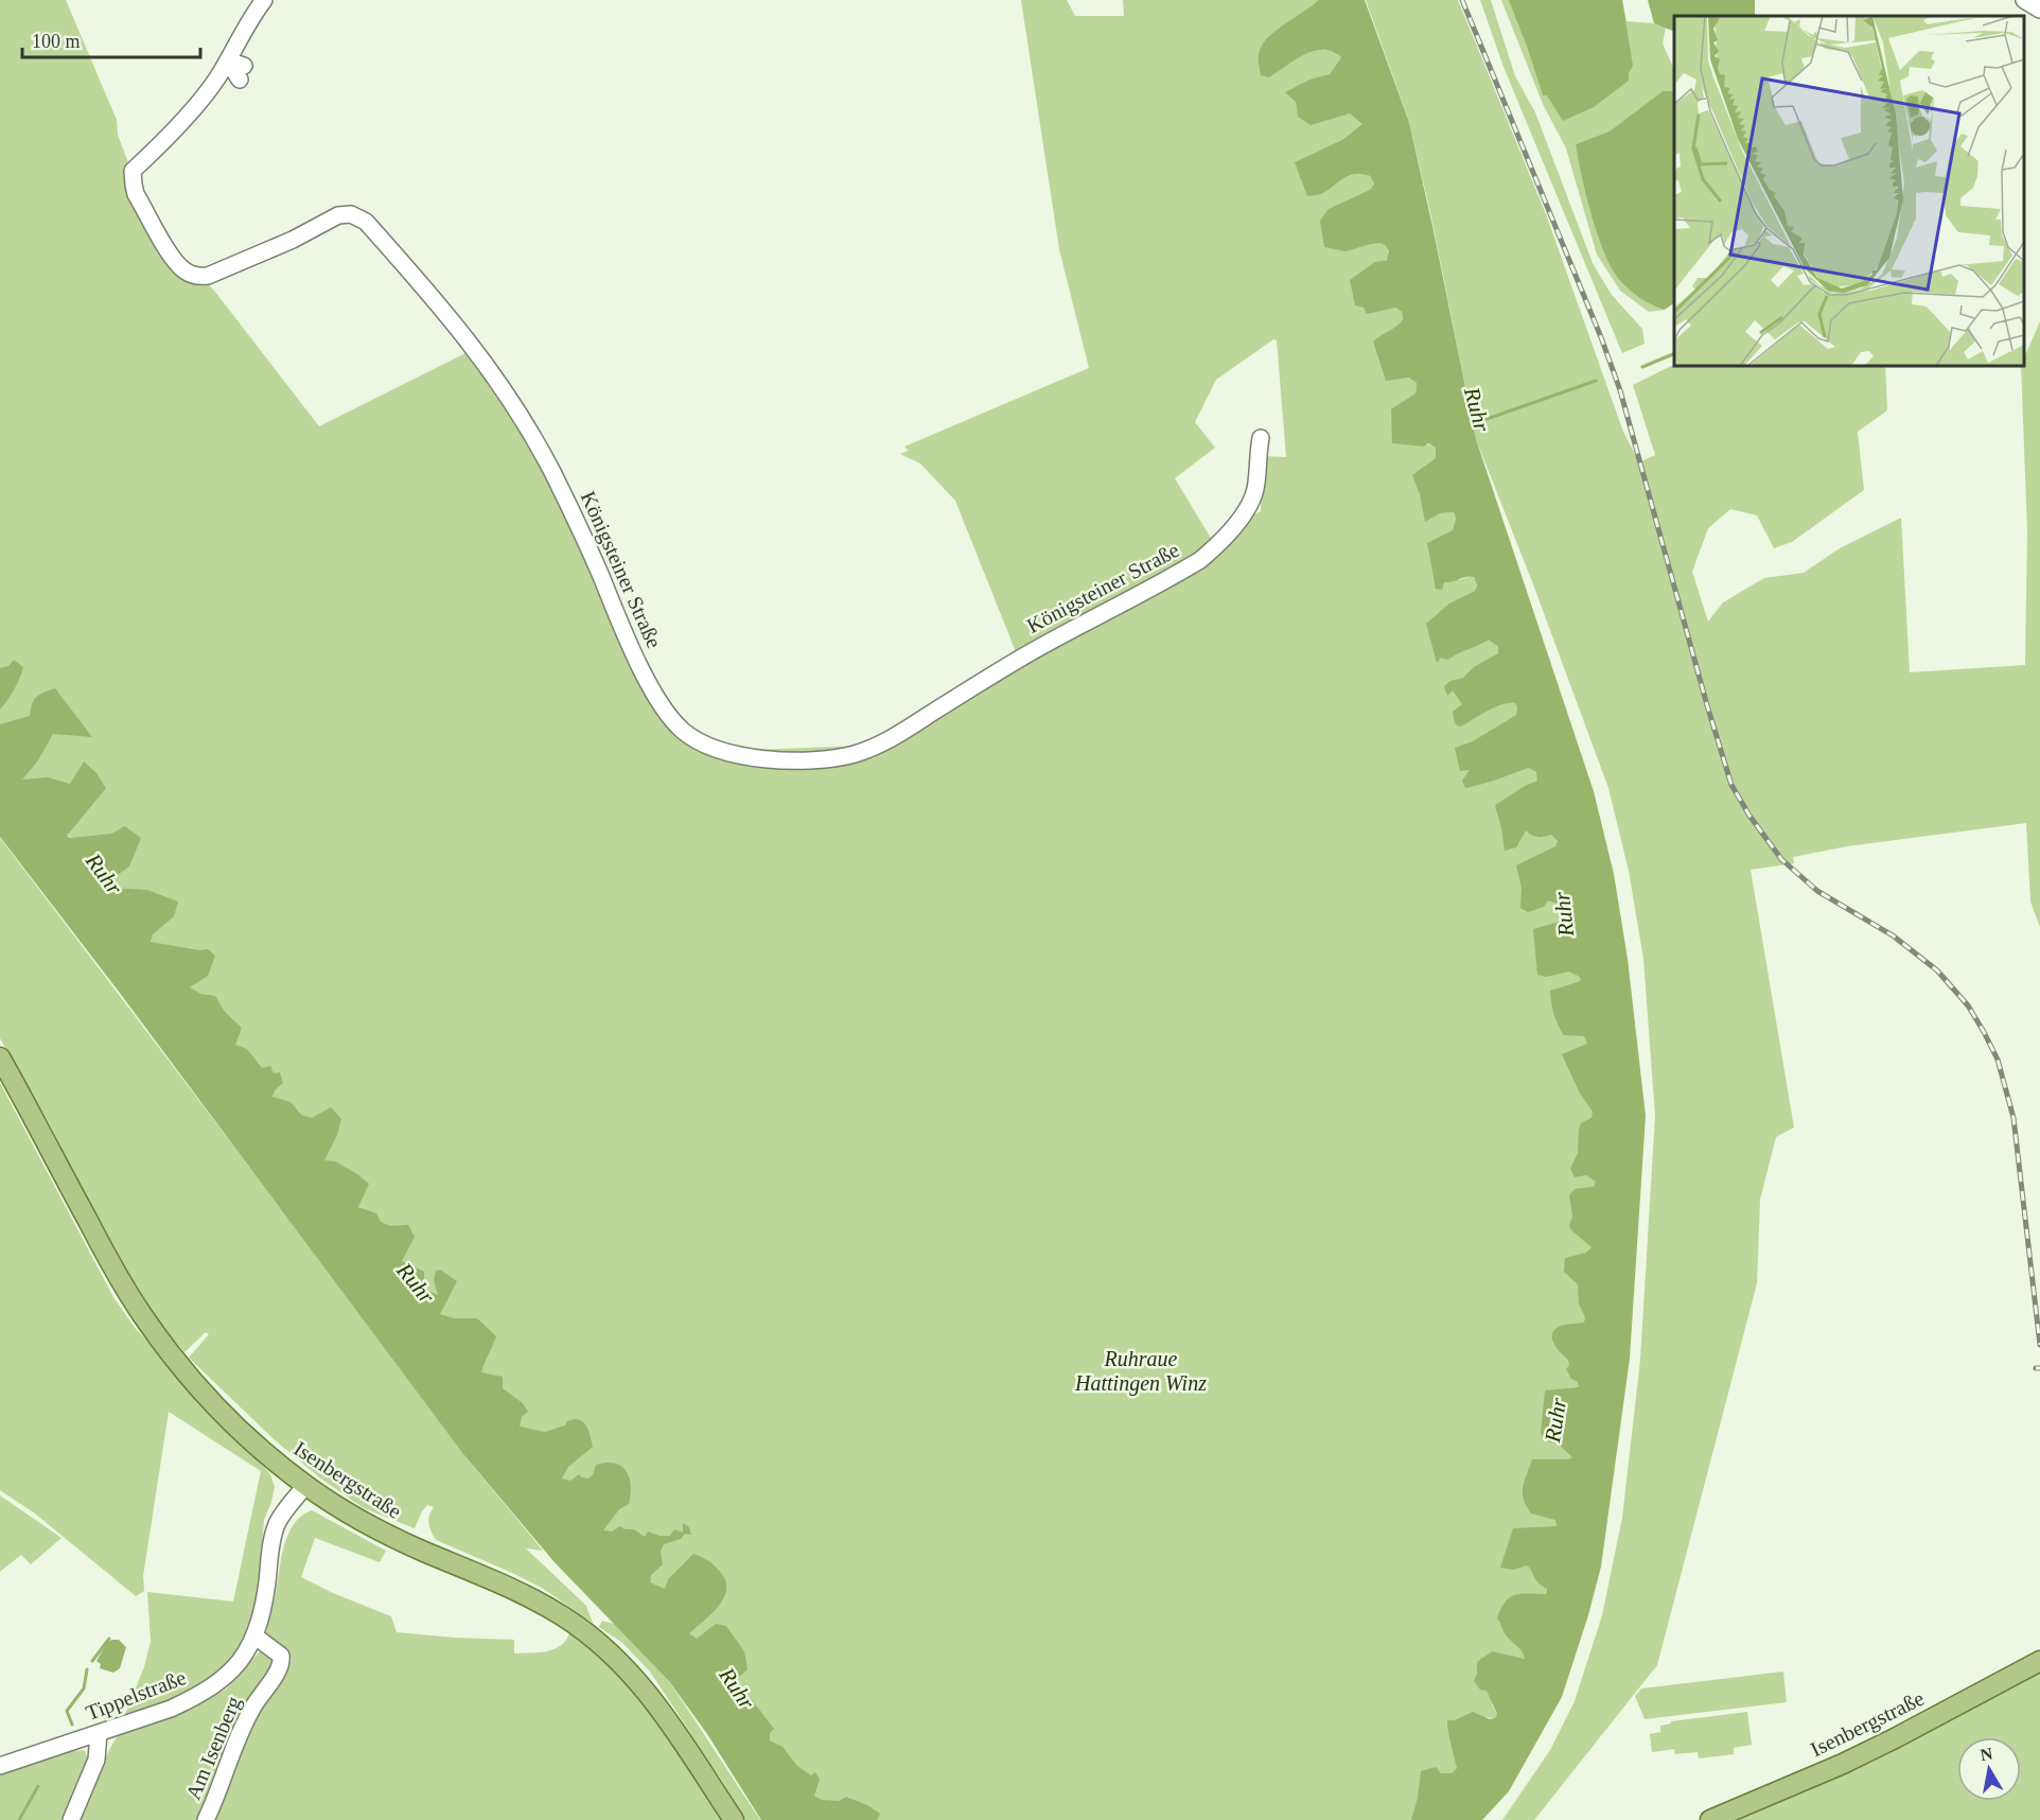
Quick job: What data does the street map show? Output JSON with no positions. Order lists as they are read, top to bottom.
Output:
{
  "streets": {
    "main road": ["Isenbergstraße"],
    "street": ["Königsteiner Straße", "Tippelstraße", "Am Isenberg"]
  },
  "crossings": [
    ["Isenbergstraße", "Tippelstraße"],
    ["Tippelstraße", "Am Isenberg"]
  ],
  "water": ["Ruhr"],
  "parks": ["Ruhraue Hattingen Winz"],
  "scale_bar": "100 m",
  "north": "top"
}
